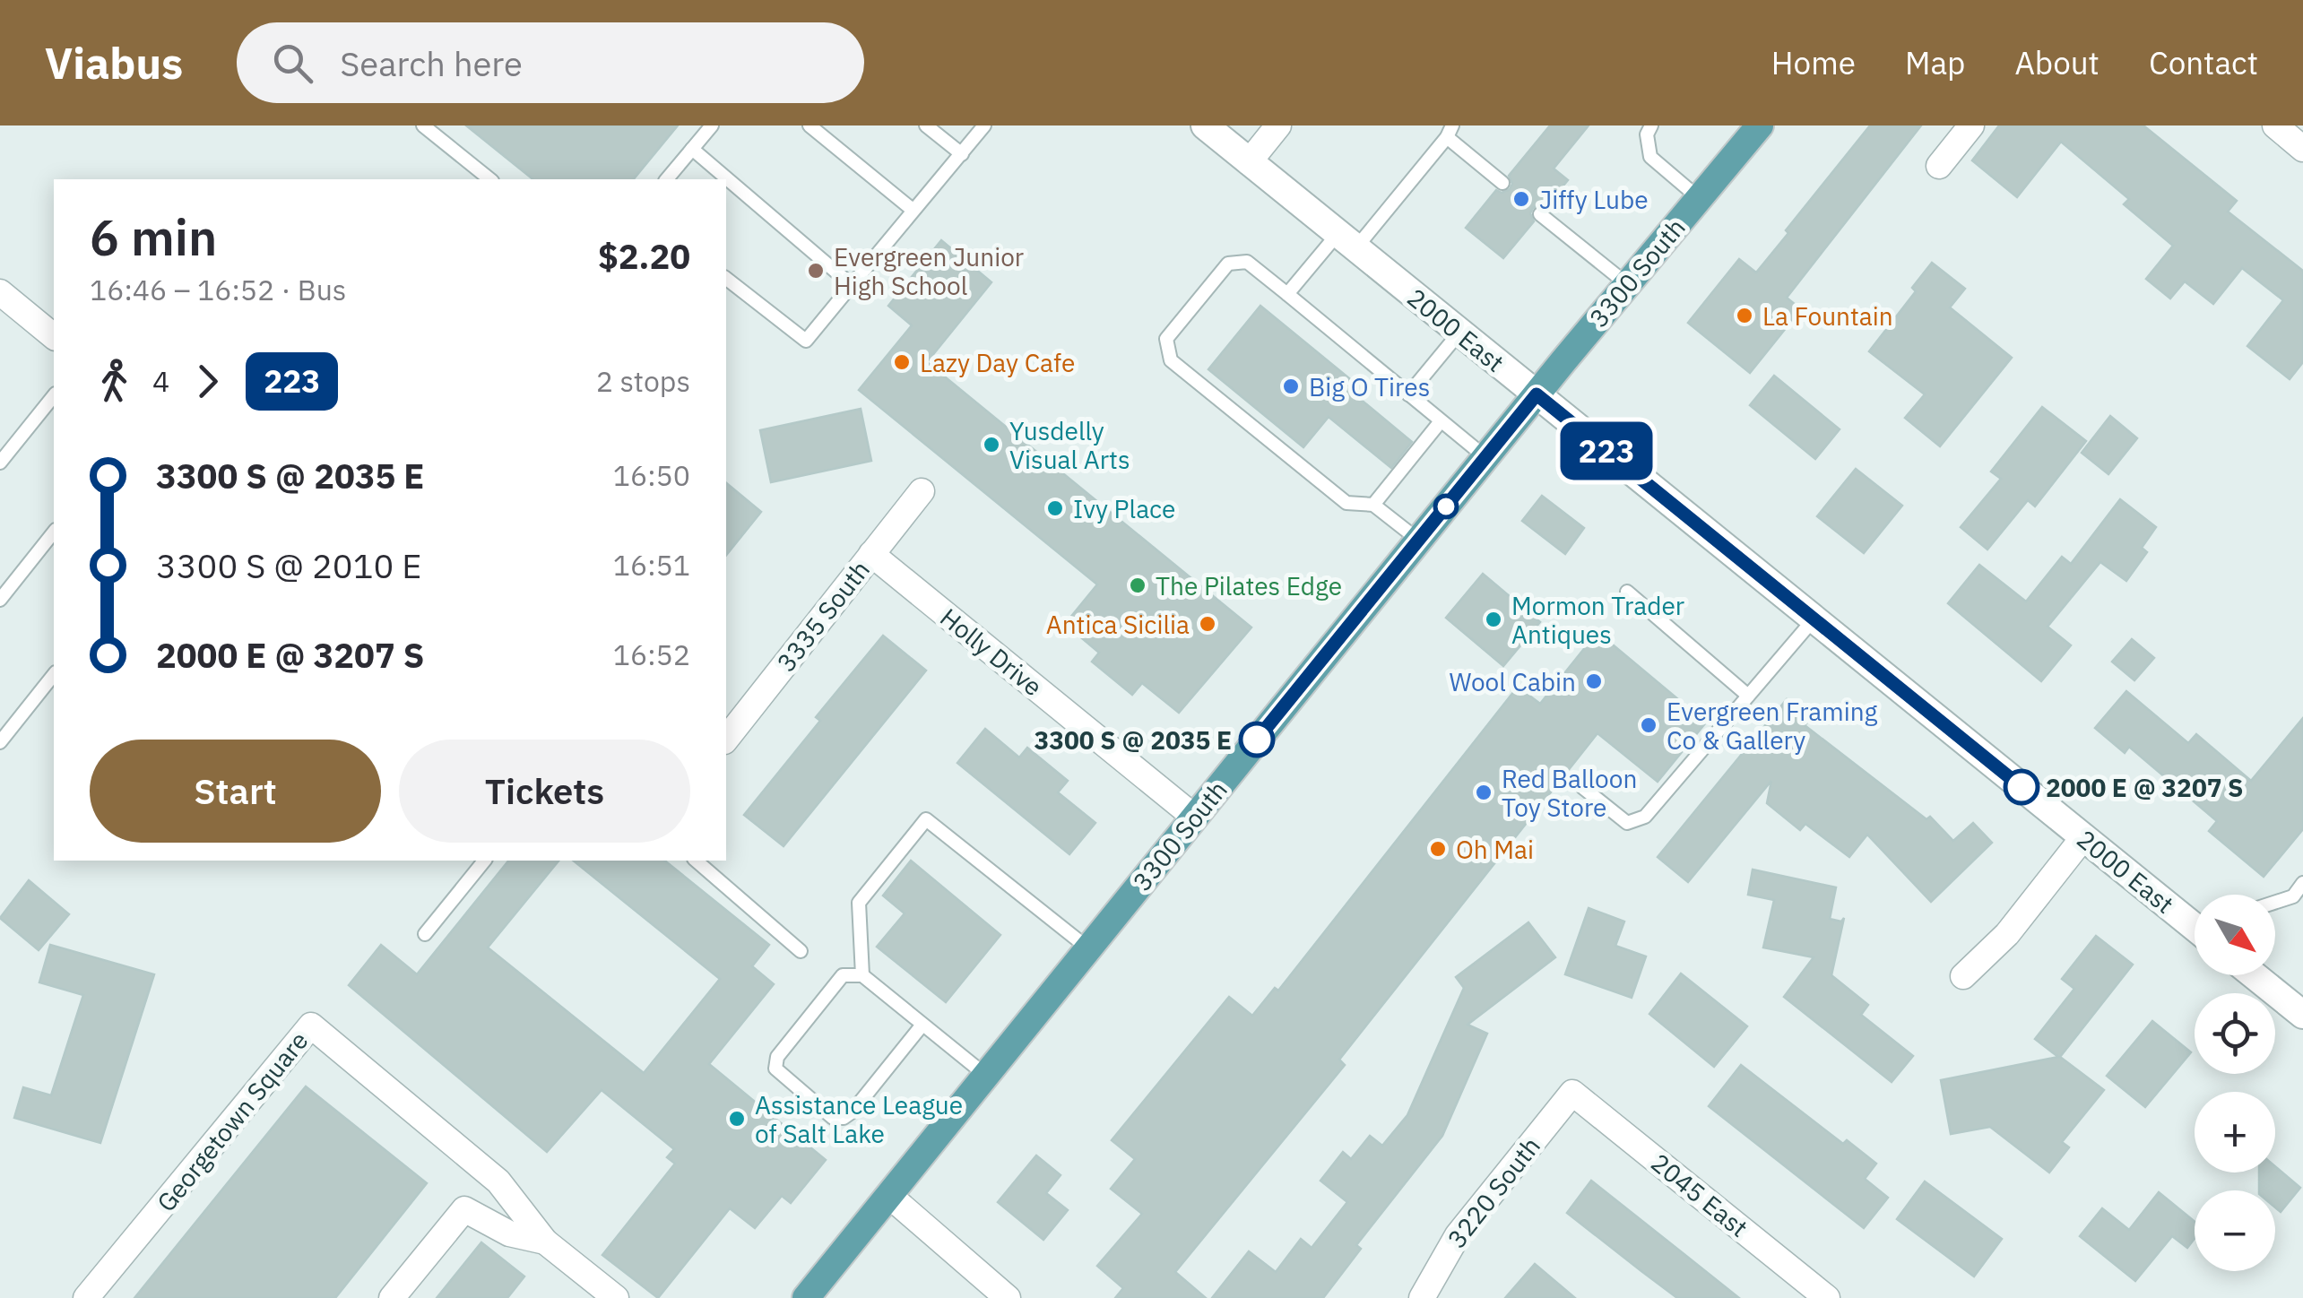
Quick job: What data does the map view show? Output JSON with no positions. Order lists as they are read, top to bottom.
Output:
{
  "streets": {
    "main road": ["3300 South"],
    "street": [
      "2000 East",
      "3335 South",
      "Holly Drive",
      "Georgetown Square",
      "3220 South",
      "2045 East"
    ]
  },
  "crossings": [
    ["3300 South", "2000 East"],
    ["3300 South", "Holly Drive"],
    ["3335 South", "Holly Drive"],
    ["3220 South", "2045 East"]
  ],
  "places": [
    "Jiffy Lube",
    "Evergreen Junior High School",
    "La Fountain",
    "Lazy Day Cafe",
    "Big O Tires",
    "Yusdelly Visual Arts",
    "Ivy Place",
    "The Pilates Edge",
    "Mormon Trader Antiques",
    "Antica Sicilia",
    "Wool Cabin",
    "Evergreen Framing Co & Gallery",
    "3300 S @ 2035 E",
    "2000 E @ 3207 S",
    "Red Balloon Toy Store",
    "Oh Mai",
    "Assistance League of Salt Lake"
  ],
  "lines": ["bus line 223"],
  "north": "bottom right",
  "page": {
    "header": "Viabus",
    "search": "Search here",
    "nav": [
      "Home",
      "Map",
      "About",
      "Contact"
    ],
    "on_map": "223",
    "heading": ["6 min", "16:46 – 16:52 · Bus", "$2.20"],
    "legs": ["4", "223", "2 stops"],
    "list": [
      {
        "name": "3300 S @ 2035 E",
        "value": "16:50"
      },
      {
        "name": "3300 S @ 2010 E",
        "value": "16:51"
      },
      {
        "name": "2000 E @ 3207 S",
        "value": "16:52"
      }
    ],
    "buttons": ["Start", "Tickets"],
    "map_buttons": ["+", "−"]
  }
}
